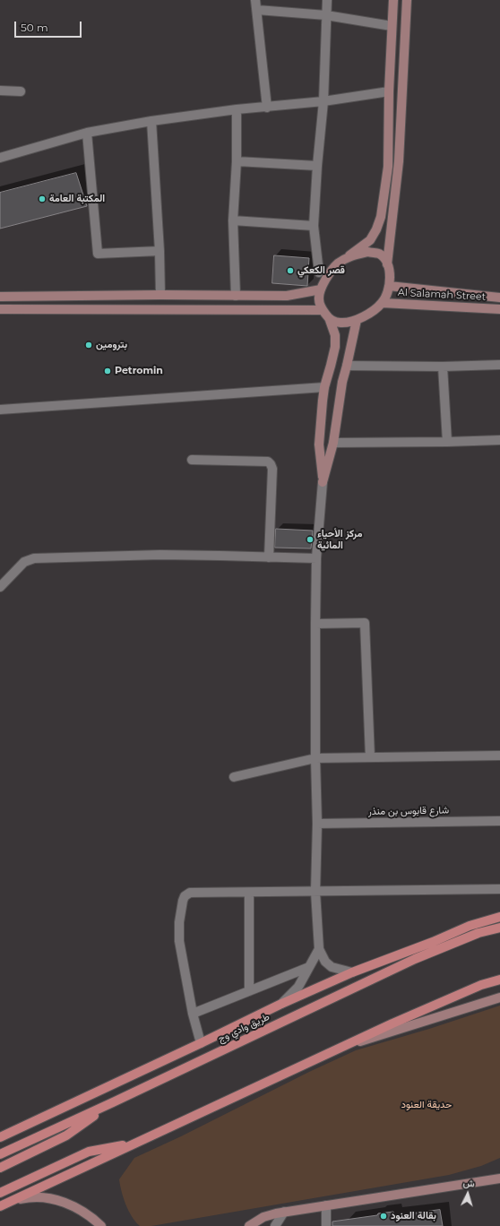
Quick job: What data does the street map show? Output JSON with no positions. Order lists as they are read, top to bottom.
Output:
{
  "streets": {
    "main road": ["طريق وادي وج"],
    "street": ["Al Salamah Street", "شارع قابوس بن منذر"]
  },
  "parks": ["حديقة العنود"],
  "places": [
    "المكتبة العامة",
    "قصر الكعكي",
    "بترومين",
    "Petromin",
    "مركز الأحياء المائية",
    "بقالة العنود"
  ],
  "scale_bar": "50 m",
  "north": "top"
}
